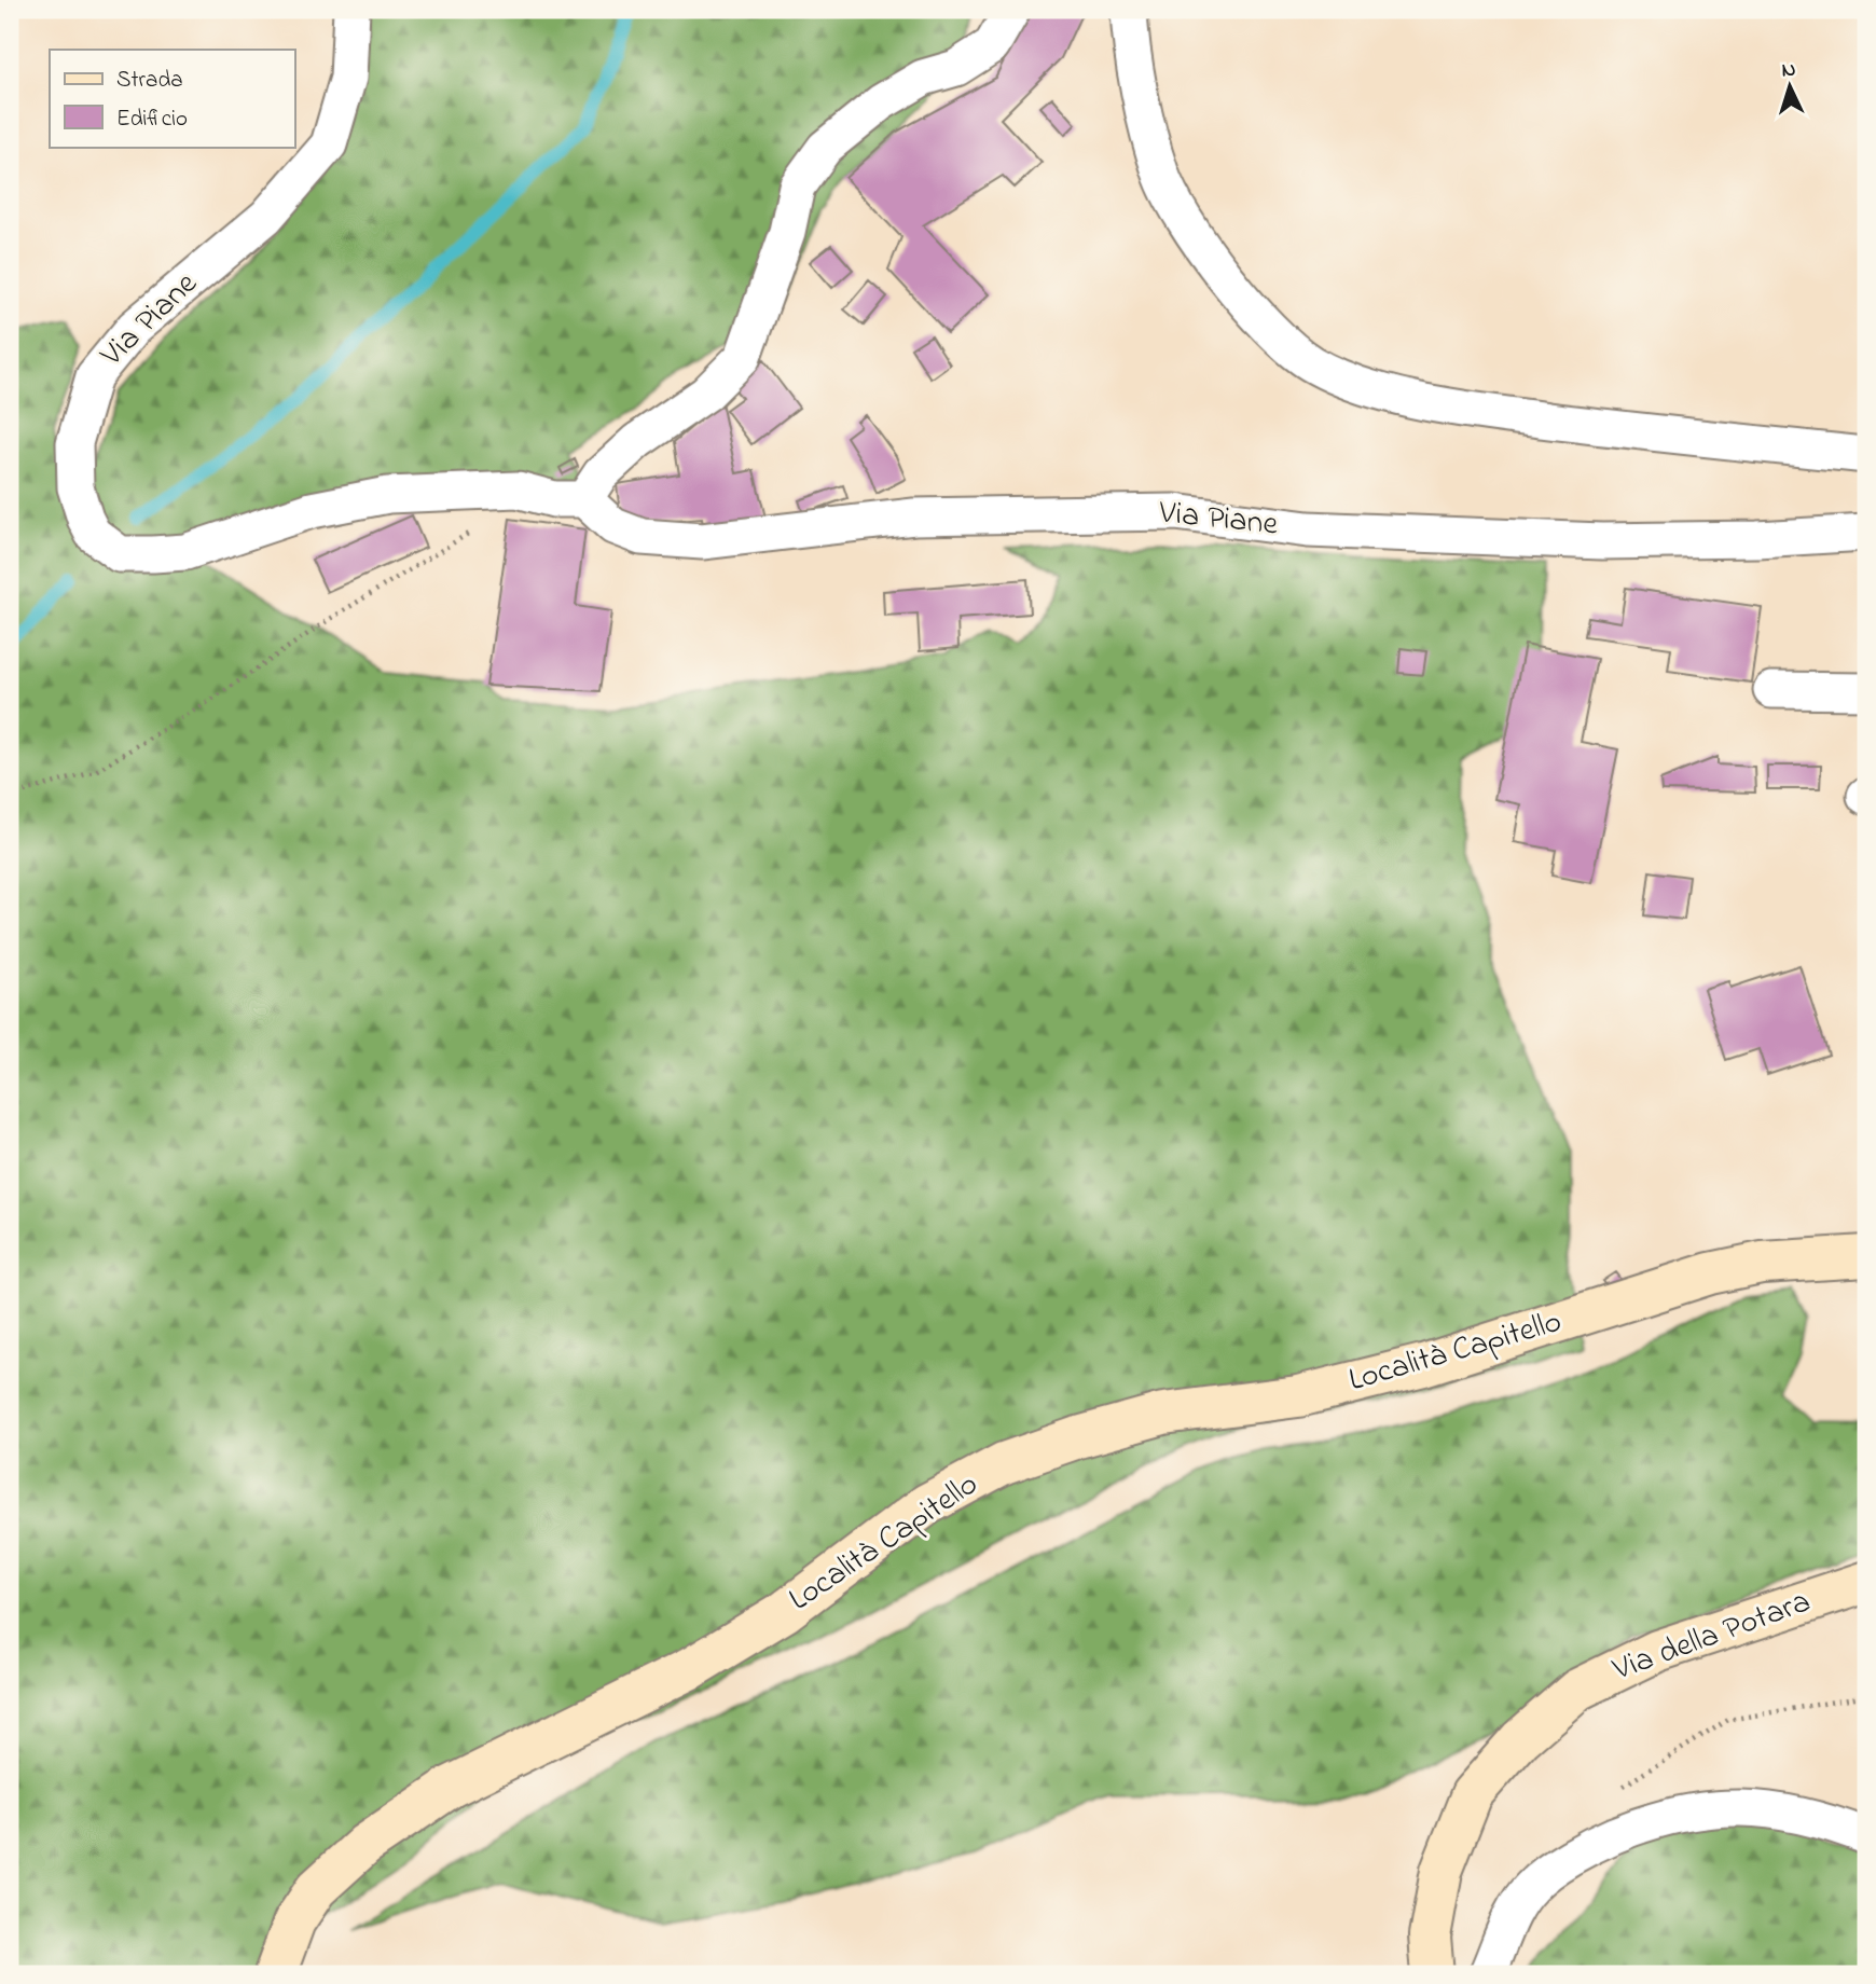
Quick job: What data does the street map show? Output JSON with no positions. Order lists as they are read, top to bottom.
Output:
{
  "streets": {
    "street": ["Via Piane", "Località Capitello", "Via della Potara"]
  },
  "legend": ["Strada", "Edificio"],
  "north": "top"
}
